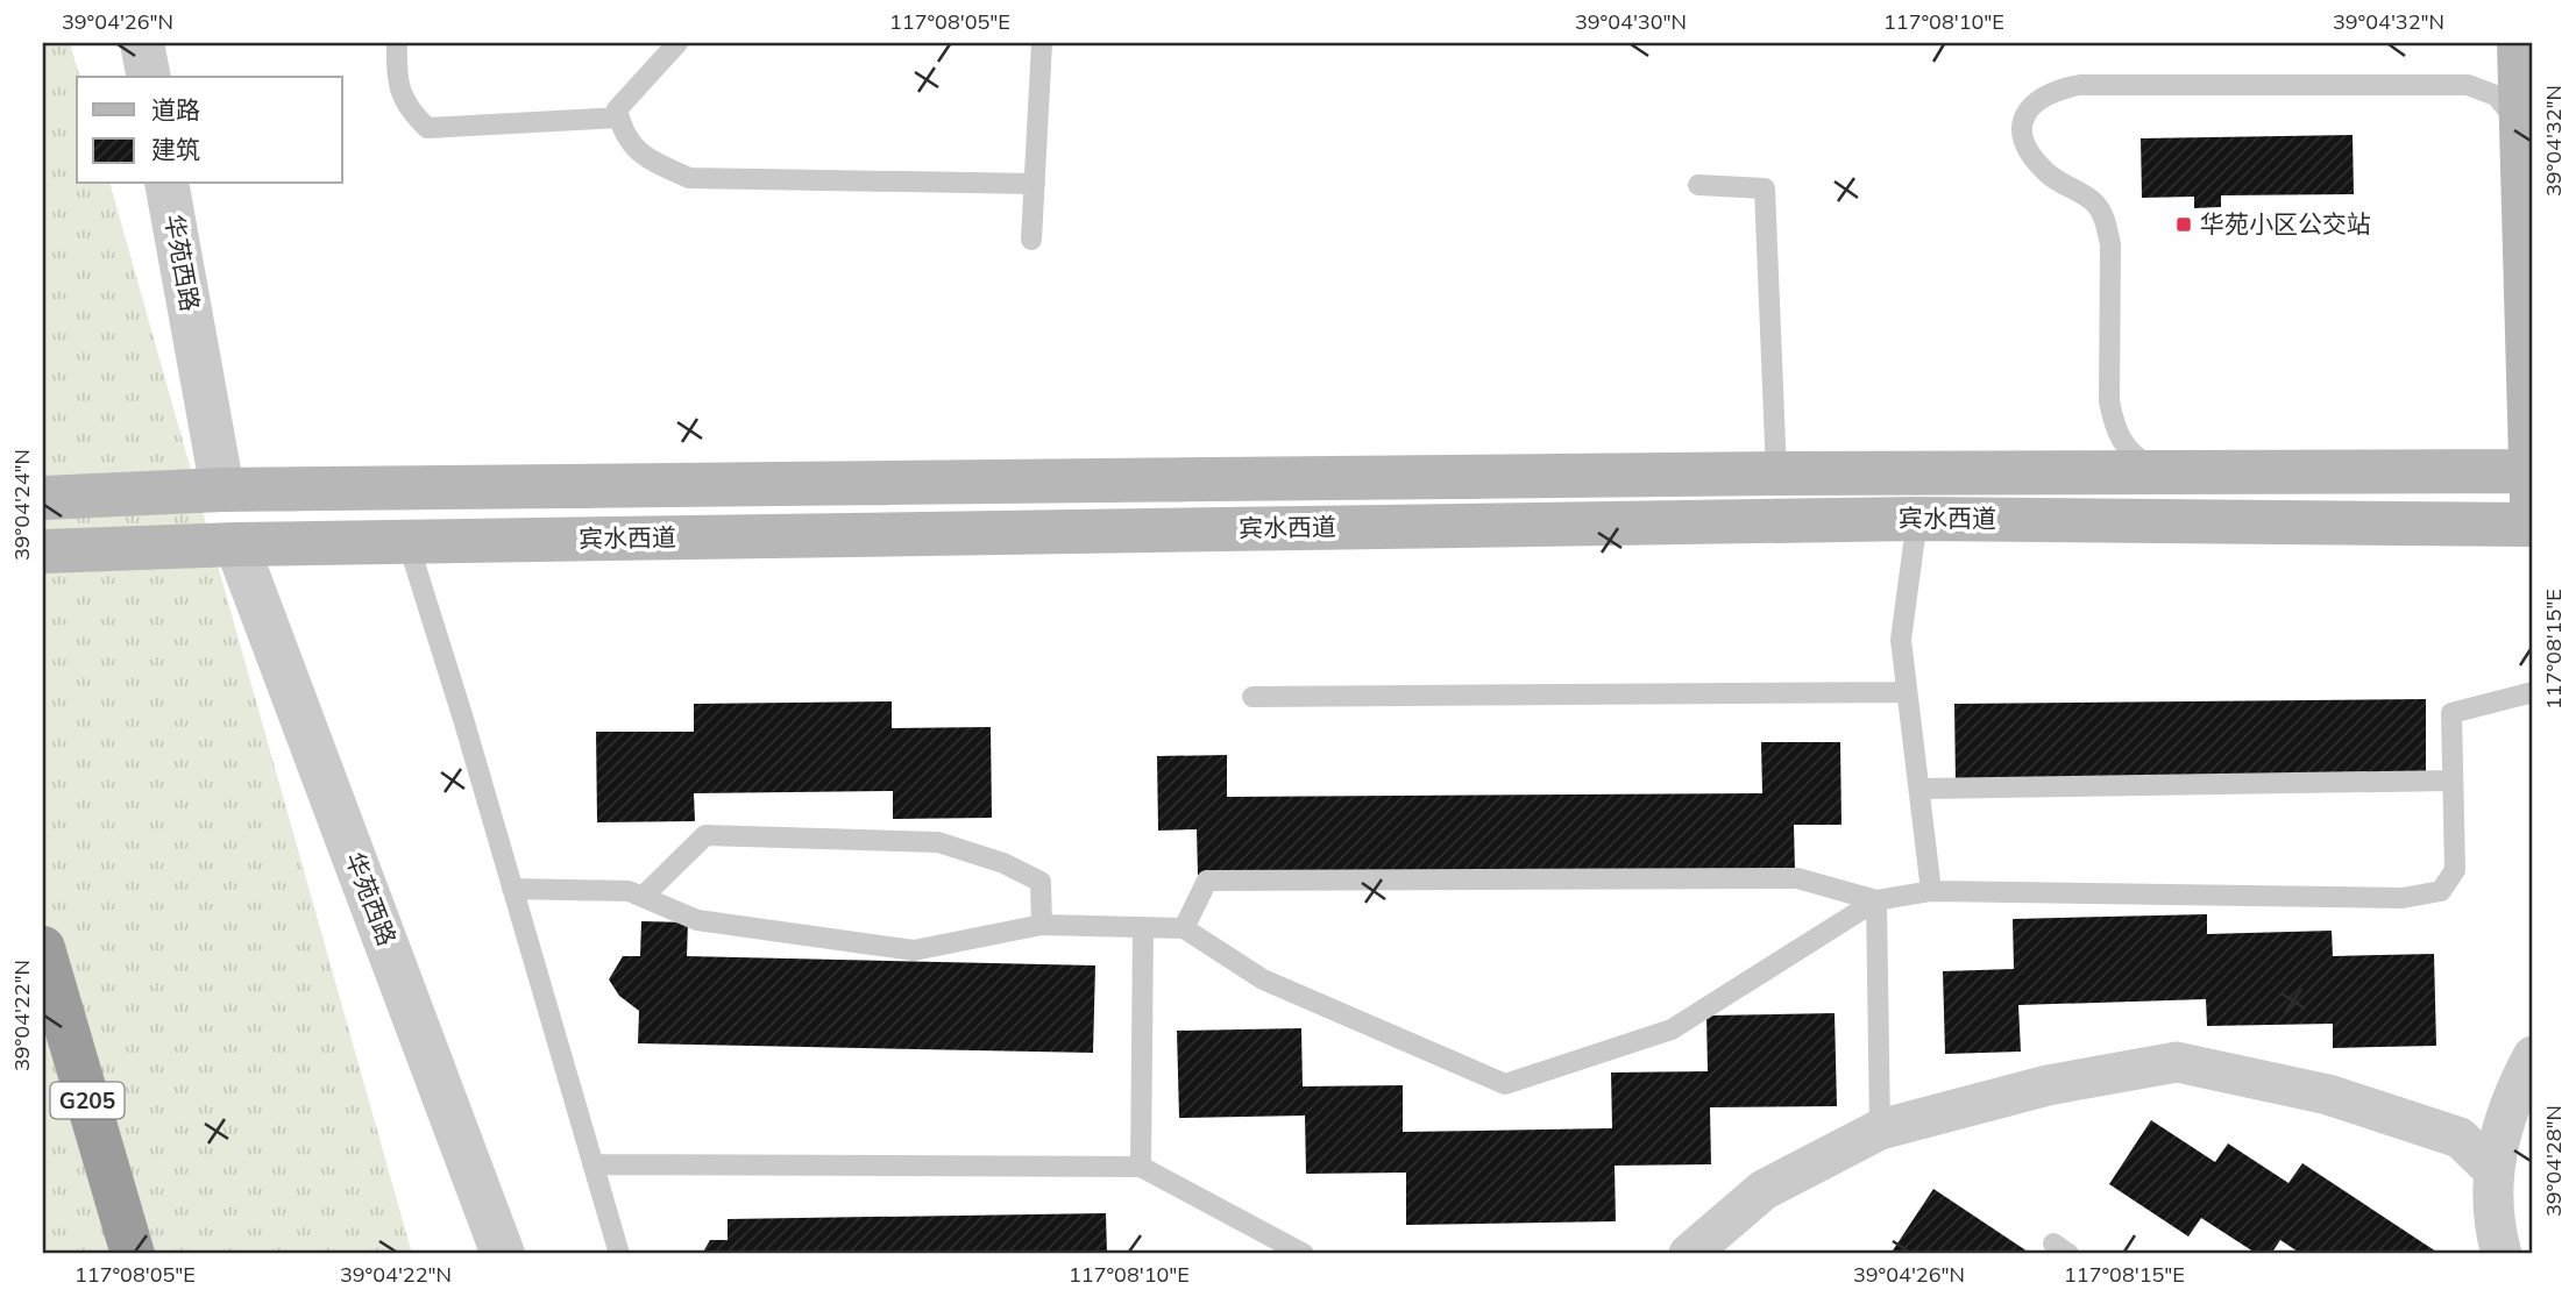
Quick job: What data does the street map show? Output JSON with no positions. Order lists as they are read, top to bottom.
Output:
{
  "streets": {
    "highway": ["G205"],
    "main road": ["宾水西道"],
    "street": ["华苑西路"]
  },
  "crossings": [
    ["华苑西路", "宾水西道"]
  ],
  "places": {
    "transit": ["华苑小区公交站"]
  },
  "legend": ["道路", "建筑"],
  "coordinates": [
    "39°04'26\"N",
    "117°08'05\"E",
    "39°04'30\"N",
    "117°08'10\"E",
    "39°04'32\"N",
    "39°04'24\"N",
    "117°08'15\"E",
    "39°04'22\"N",
    "39°04'28\"N"
  ]
}
